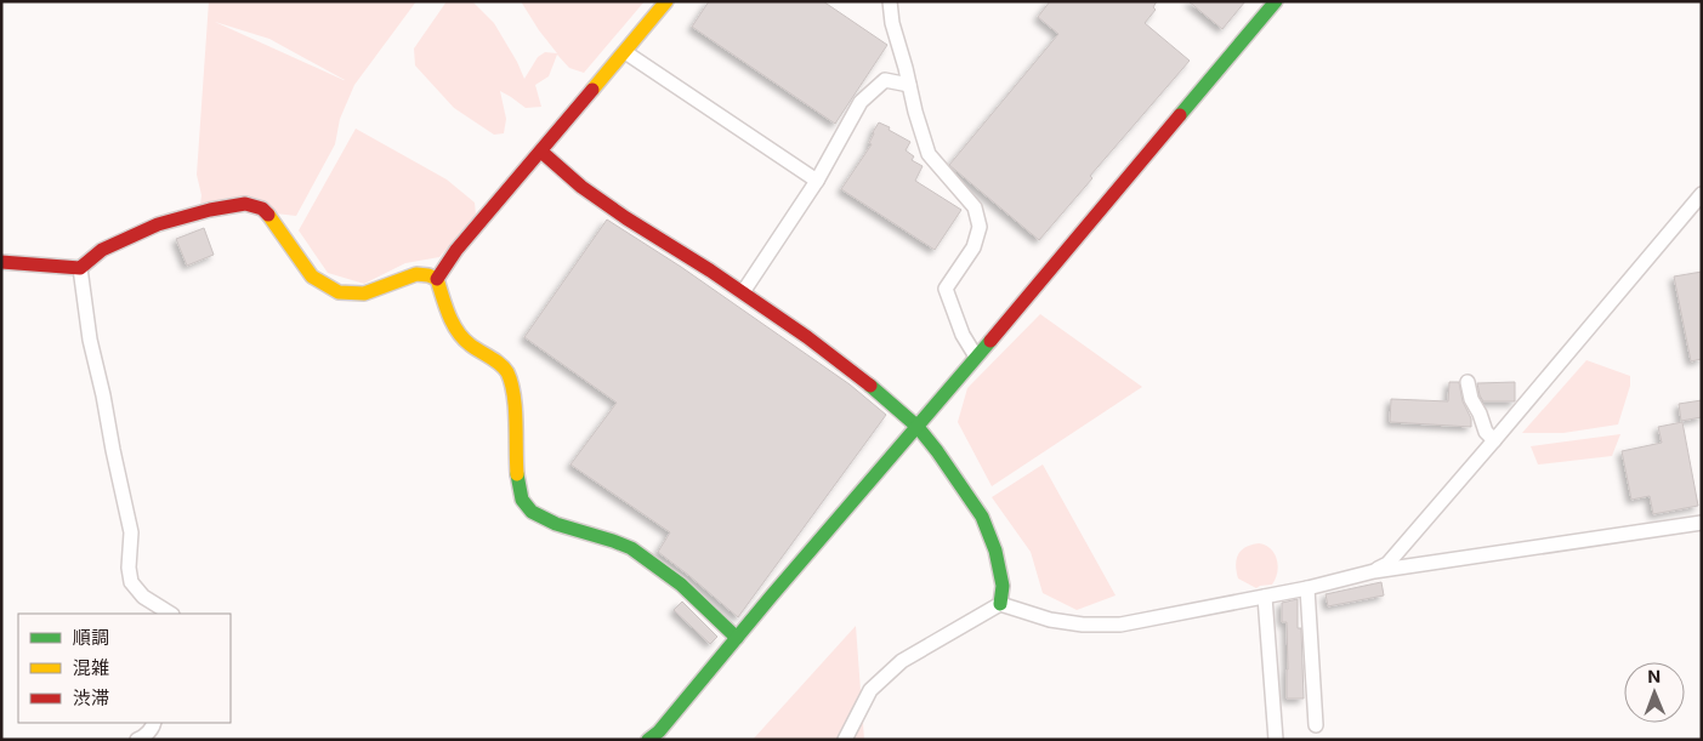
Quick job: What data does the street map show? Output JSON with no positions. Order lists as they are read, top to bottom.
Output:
{
  "legend": ["順調", "混雑", "渋滞"],
  "north": "top"
}
